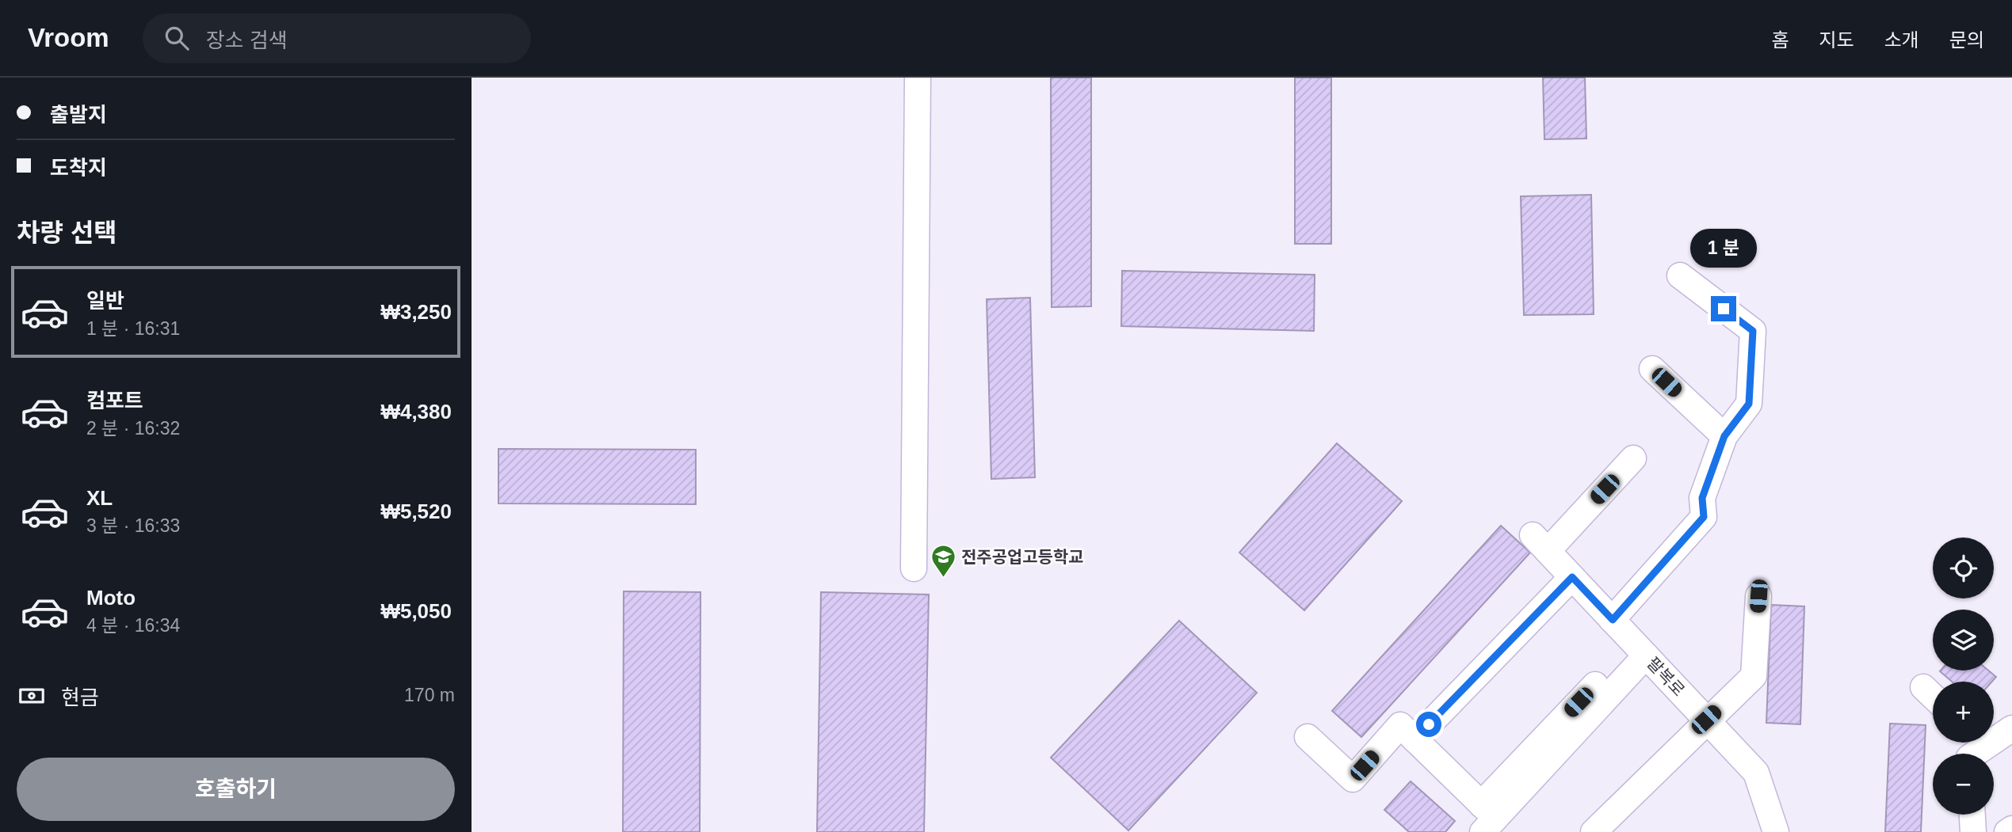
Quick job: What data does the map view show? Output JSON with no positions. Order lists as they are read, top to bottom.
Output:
{
  "streets": {
    "lane": ["팔복로"]
  },
  "places": {
    "school or university": ["전주공업고등학교"]
  },
  "page": {
    "header": "Vroom",
    "search": "장소 검색",
    "nav": [
      "홈",
      "지도",
      "소개",
      "문의"
    ],
    "banner": ["출발지", "도착지"],
    "heading": "차량 선택",
    "bubble": "1 분",
    "list": [
      {
        "name": "일반",
        "note": "1 분 · 16:31",
        "value": "₩3,250"
      },
      {
        "name": "컴포트",
        "note": "2 분 · 16:32",
        "value": "₩4,380"
      },
      {
        "name": "XL",
        "note": "3 분 · 16:33",
        "value": "₩5,520"
      },
      {
        "name": "Moto",
        "note": "4 분 · 16:34",
        "value": "₩5,050"
      }
    ],
    "map_buttons": ["+", "−"],
    "pay": ["현금", "170 m"],
    "buttons": "호출하기"
  }
}
